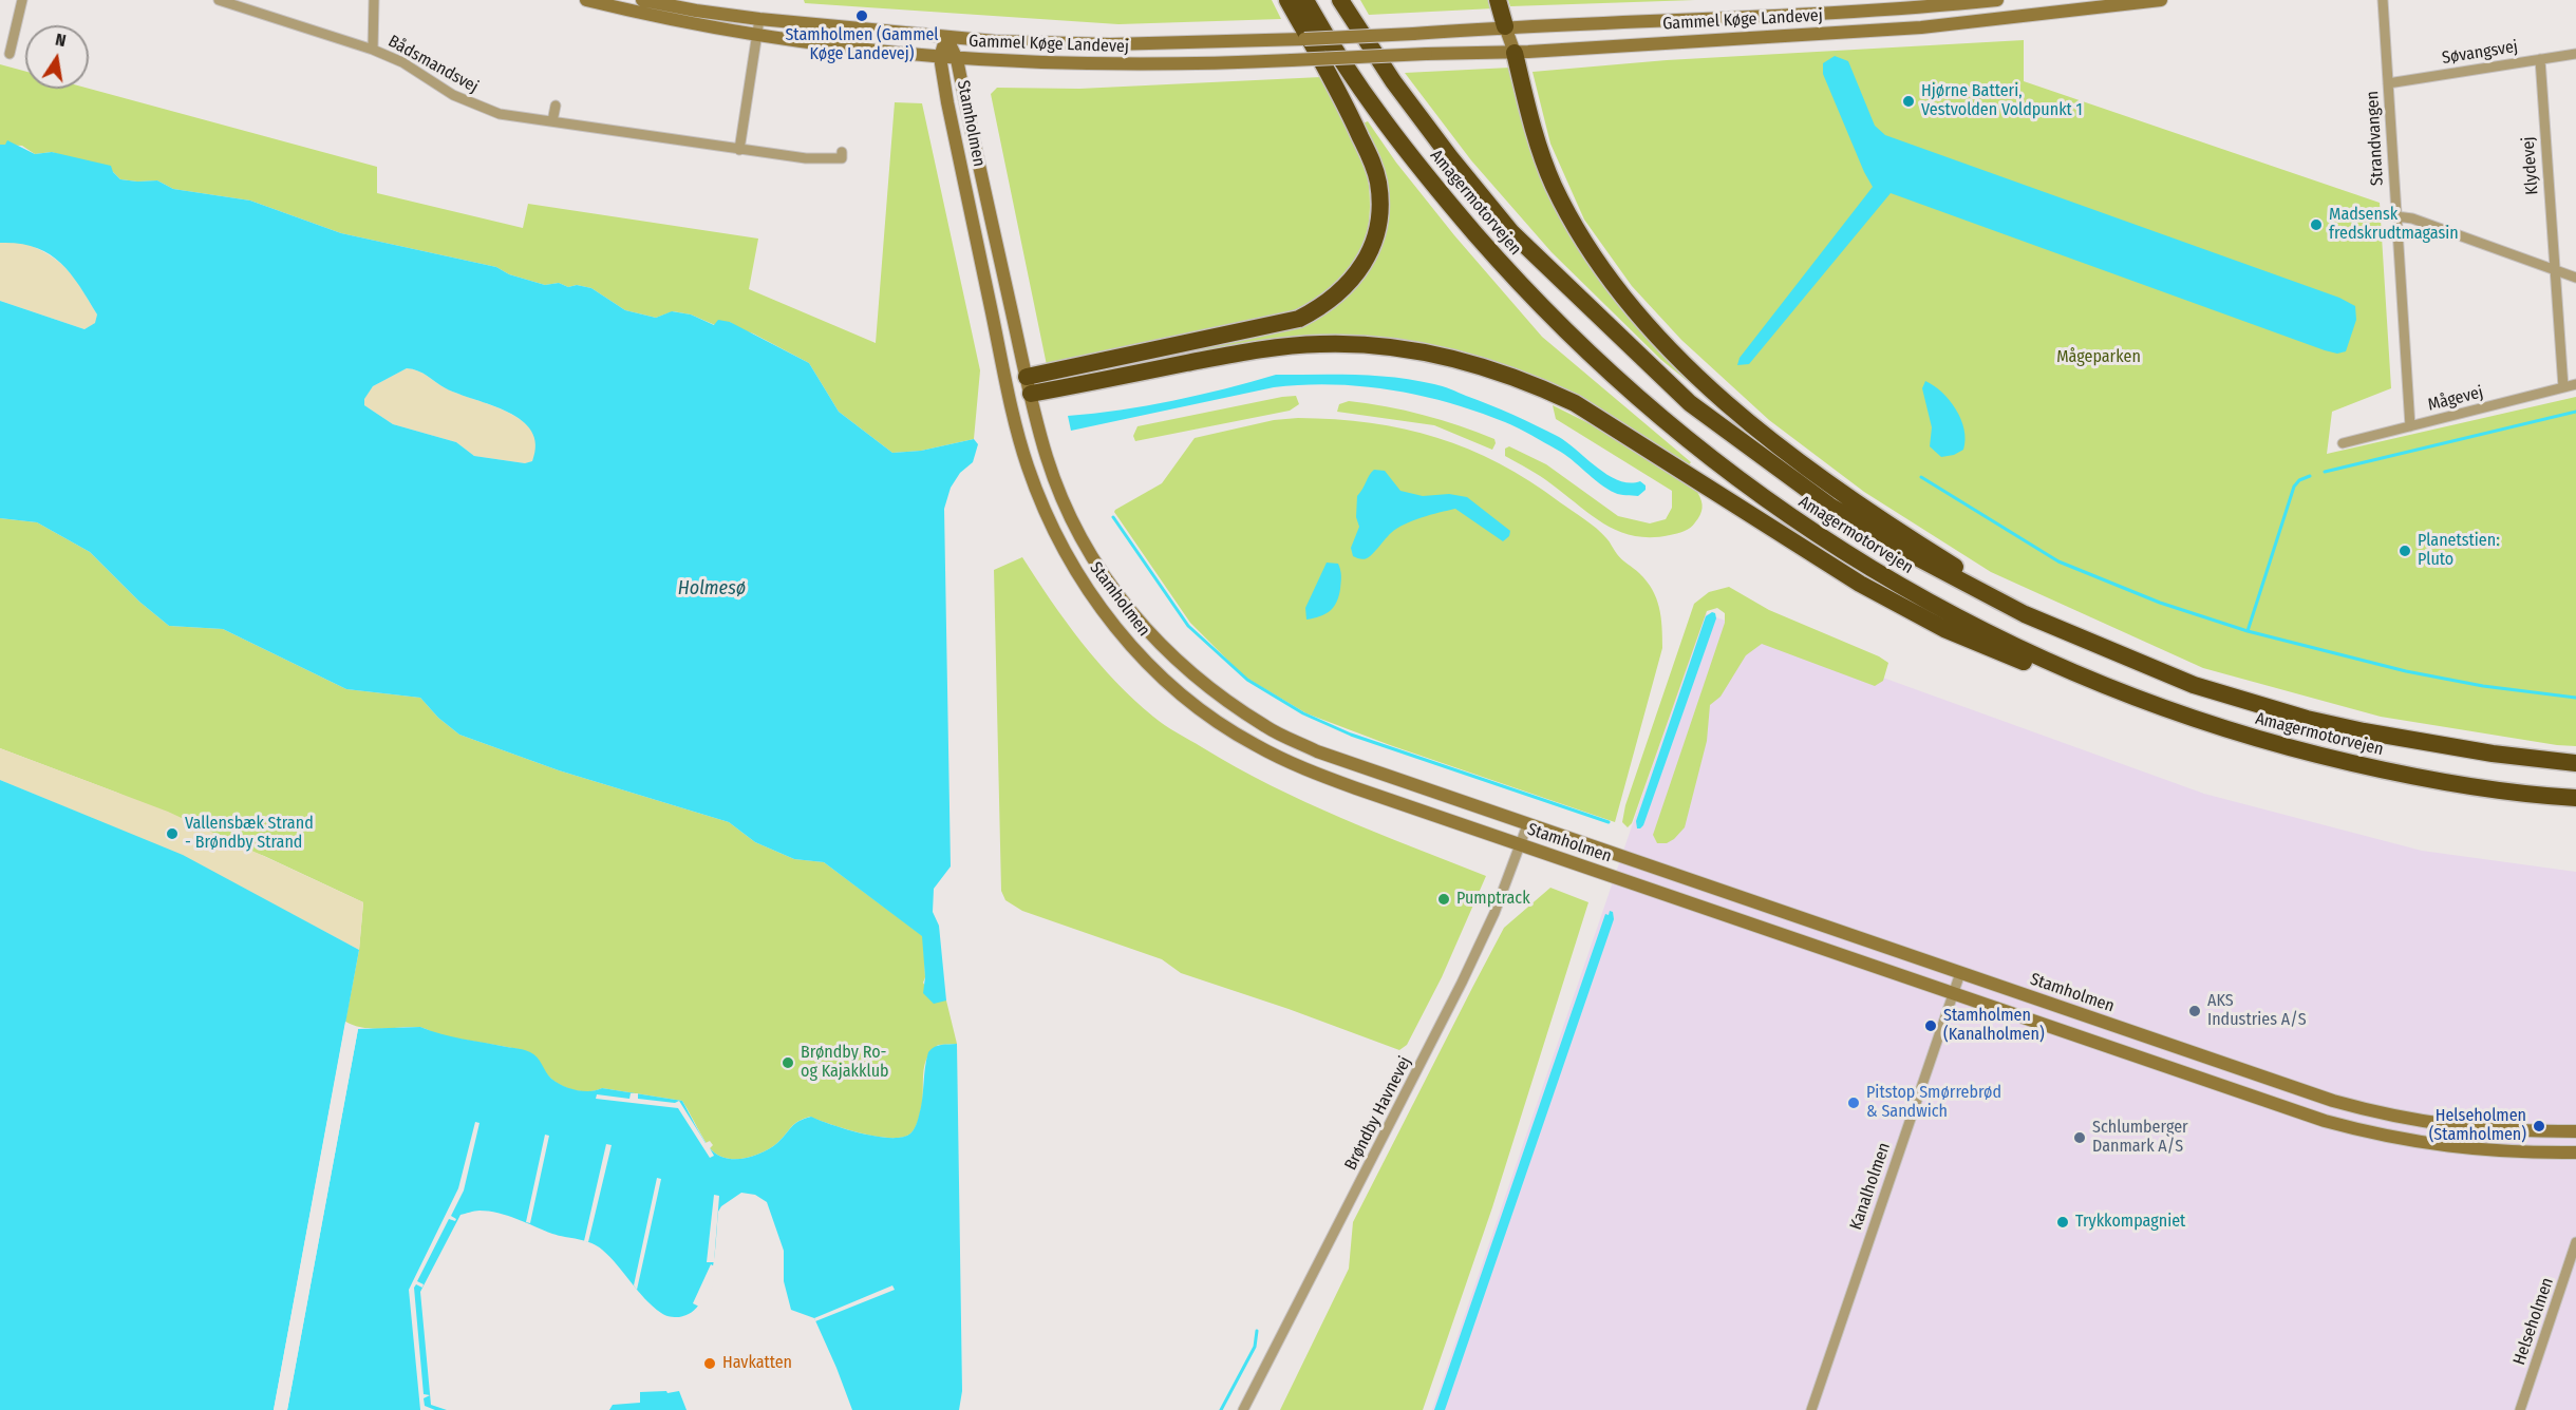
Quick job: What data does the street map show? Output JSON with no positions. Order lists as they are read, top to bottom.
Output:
{
  "streets": {
    "highway": ["Amagermotorvejen"],
    "street": [
      "Gammel Køge Landevej",
      "Søvangsvej",
      "Bådsmandsvej",
      "Stamholmen",
      "Strandvangen",
      "Klydevej",
      "Mågevej",
      "Brøndby Havnevej",
      "Kanalholmen",
      "Helseholmen"
    ]
  },
  "crossings": [
    ["Gammel Køge Landevej", "Stamholmen"],
    ["Søvangsvej", "Strandvangen"],
    ["Søvangsvej", "Klydevej"],
    ["Stamholmen", "Brøndby Havnevej"],
    ["Stamholmen", "Kanalholmen"],
    ["Strandvangen", "Mågevej"],
    ["Klydevej", "Mågevej"]
  ],
  "water": ["Holmesø"],
  "parks": ["Mågeparken"],
  "places": [
    "Stamholmen (Gammel Køge Landevej)",
    "Hjørne Batteri, Vestvolden Voldpunkt 1",
    "Madsensk fredskrudtmagasin",
    "Planetstien: Pluto",
    "Vallensbæk Strand - Brøndby Strand",
    "Pumptrack",
    "AKS Industries A/S",
    "Stamholmen (Kanalholmen)",
    "Brøndby Ro- og Kajakklub",
    "Pitstop Smørrebrød & Sandwich",
    "Helseholmen (Stamholmen)",
    "Schlumberger Danmark A/S",
    "Trykkompagniet",
    "Havkatten"
  ],
  "north": "top"
}
